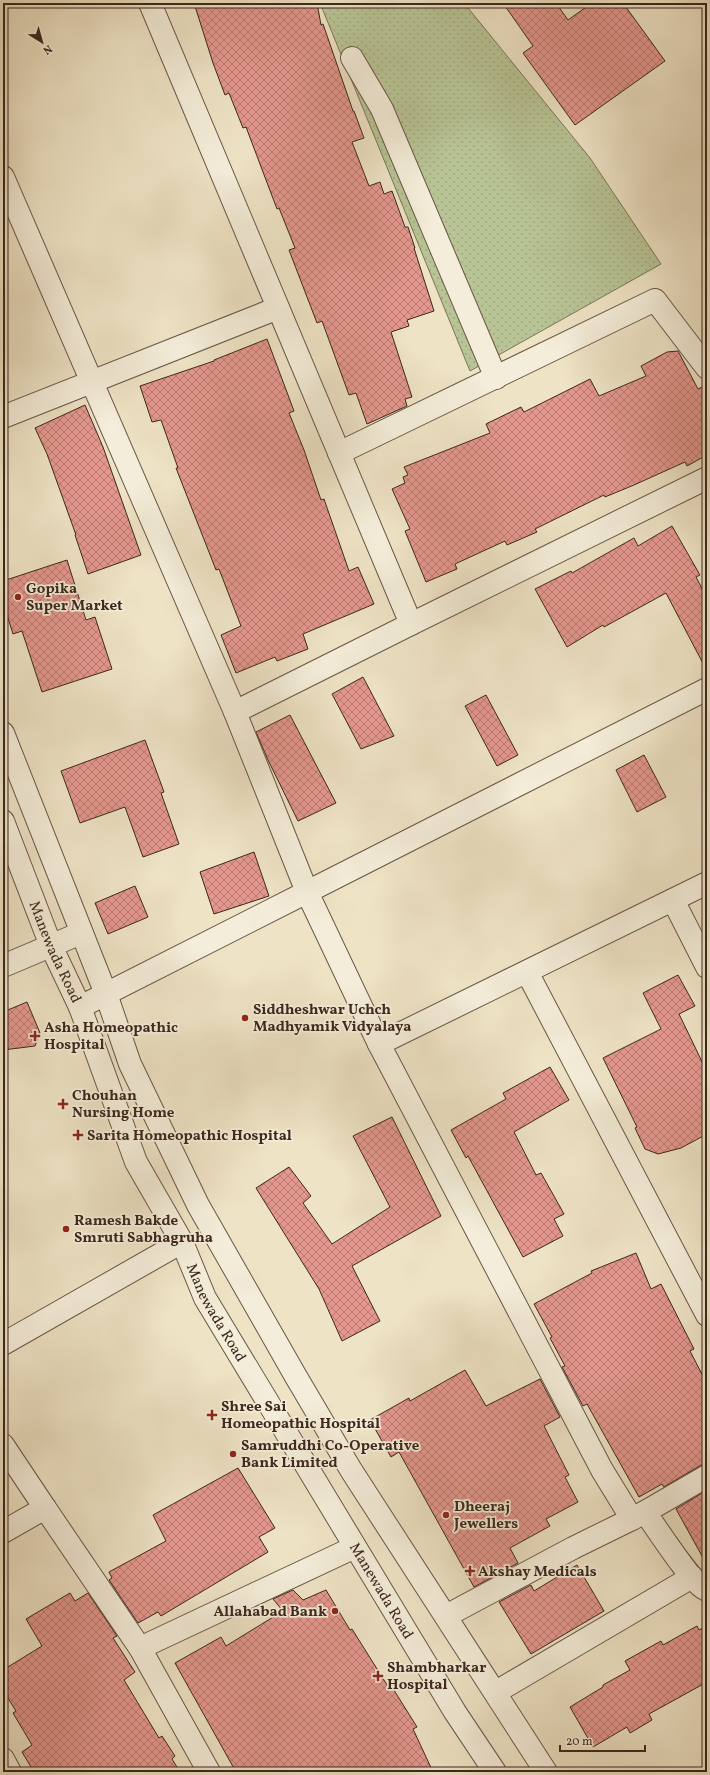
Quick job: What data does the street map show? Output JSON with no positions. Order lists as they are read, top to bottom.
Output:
{
  "streets": {
    "street": ["Manewada Road"]
  },
  "places": {
    "other": [
      "Gopika Super Market",
      "Siddheshwar Uchch Madhyamik Vidyalaya",
      "Ramesh Bakde Smruti Sabhagruha",
      "Samruddhi Co-Operative Bank Limited",
      "Dheeraj Jewellers",
      "Allahabad Bank"
    ],
    "health": [
      "Asha Homeopathic Hospital",
      "Chouhan Nursing Home",
      "Sarita Homeopathic Hospital",
      "Shree Sai Homeopathic Hospital",
      "Akshay Medicals",
      "Shambharkar Hospital"
    ]
  },
  "scale_bar": "20 m",
  "north": "bottom right"
}
